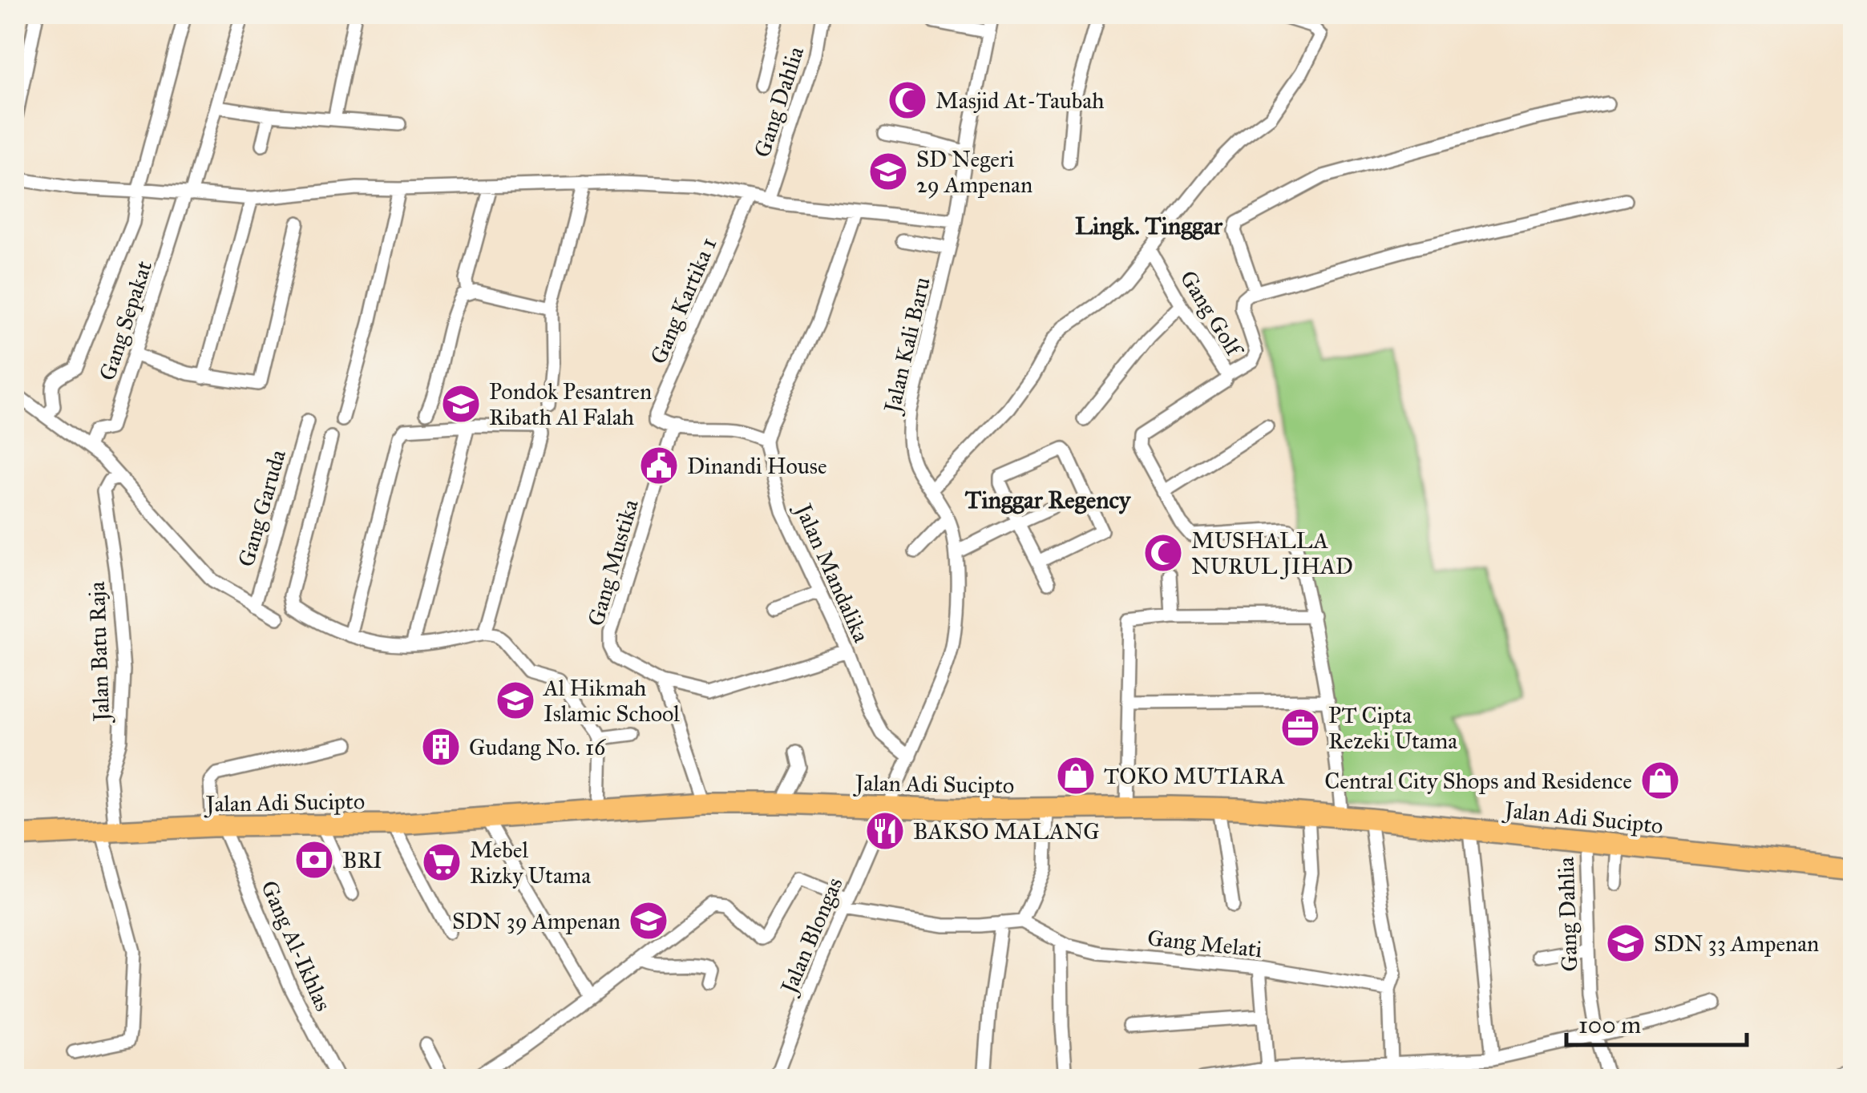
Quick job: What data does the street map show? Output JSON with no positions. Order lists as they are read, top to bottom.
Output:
{
  "streets": {
    "highway": ["Jalan Adi Sucipto"],
    "street": [
      "Gang Dahlia",
      "Gang Kartika 1",
      "Gang Golf",
      "Gang Sepakat",
      "Jalan Kali Baru",
      "Gang Garuda",
      "Gang Mustika",
      "Jalan Mandalika",
      "Jalan Batu Raja",
      "Jalan Blongas",
      "Gang Melati",
      "Gang Al-Ikhlas"
    ]
  },
  "crossings": [
    ["Gang Dahlia", "Jalan Adi Sucipto"],
    ["Gang Kartika 1", "Gang Mustika"],
    ["Jalan Kali Baru", "Jalan Mandalika"],
    ["Jalan Kali Baru", "Jalan Adi Sucipto"],
    ["Jalan Kali Baru", "Jalan Blongas"],
    ["Gang Mustika", "Jalan Mandalika"],
    ["Jalan Batu Raja", "Jalan Adi Sucipto"],
    ["Jalan Adi Sucipto", "Jalan Blongas"],
    ["Jalan Adi Sucipto", "Gang Al-Ikhlas"]
  ],
  "districts": ["Lingk. Tinggar", "Tinggar Regency"],
  "places": {
    "mosque": ["Masjid At-Taubah", "MUSHALLA NURUL JIHAD"],
    "school or university": [
      "SD Negeri 29 Ampenan",
      "Pondok Pesantren Ribath Al Falah",
      "Al Hikmah Islamic School",
      "SDN 39 Ampenan",
      "SDN 33 Ampenan"
    ],
    "public building": ["Dinandi House"],
    "office": ["PT Cipta Rezeki Utama"],
    "building": ["Gudang No. 16"],
    "shop": ["TOKO MUTIARA", "Central City Shops and Residence"],
    "restaurant": ["BAKSO MALANG"],
    "bank": ["BRI"],
    "supermarket": ["Mebel Rizky Utama"]
  },
  "scale_bar": "100 m"
}
